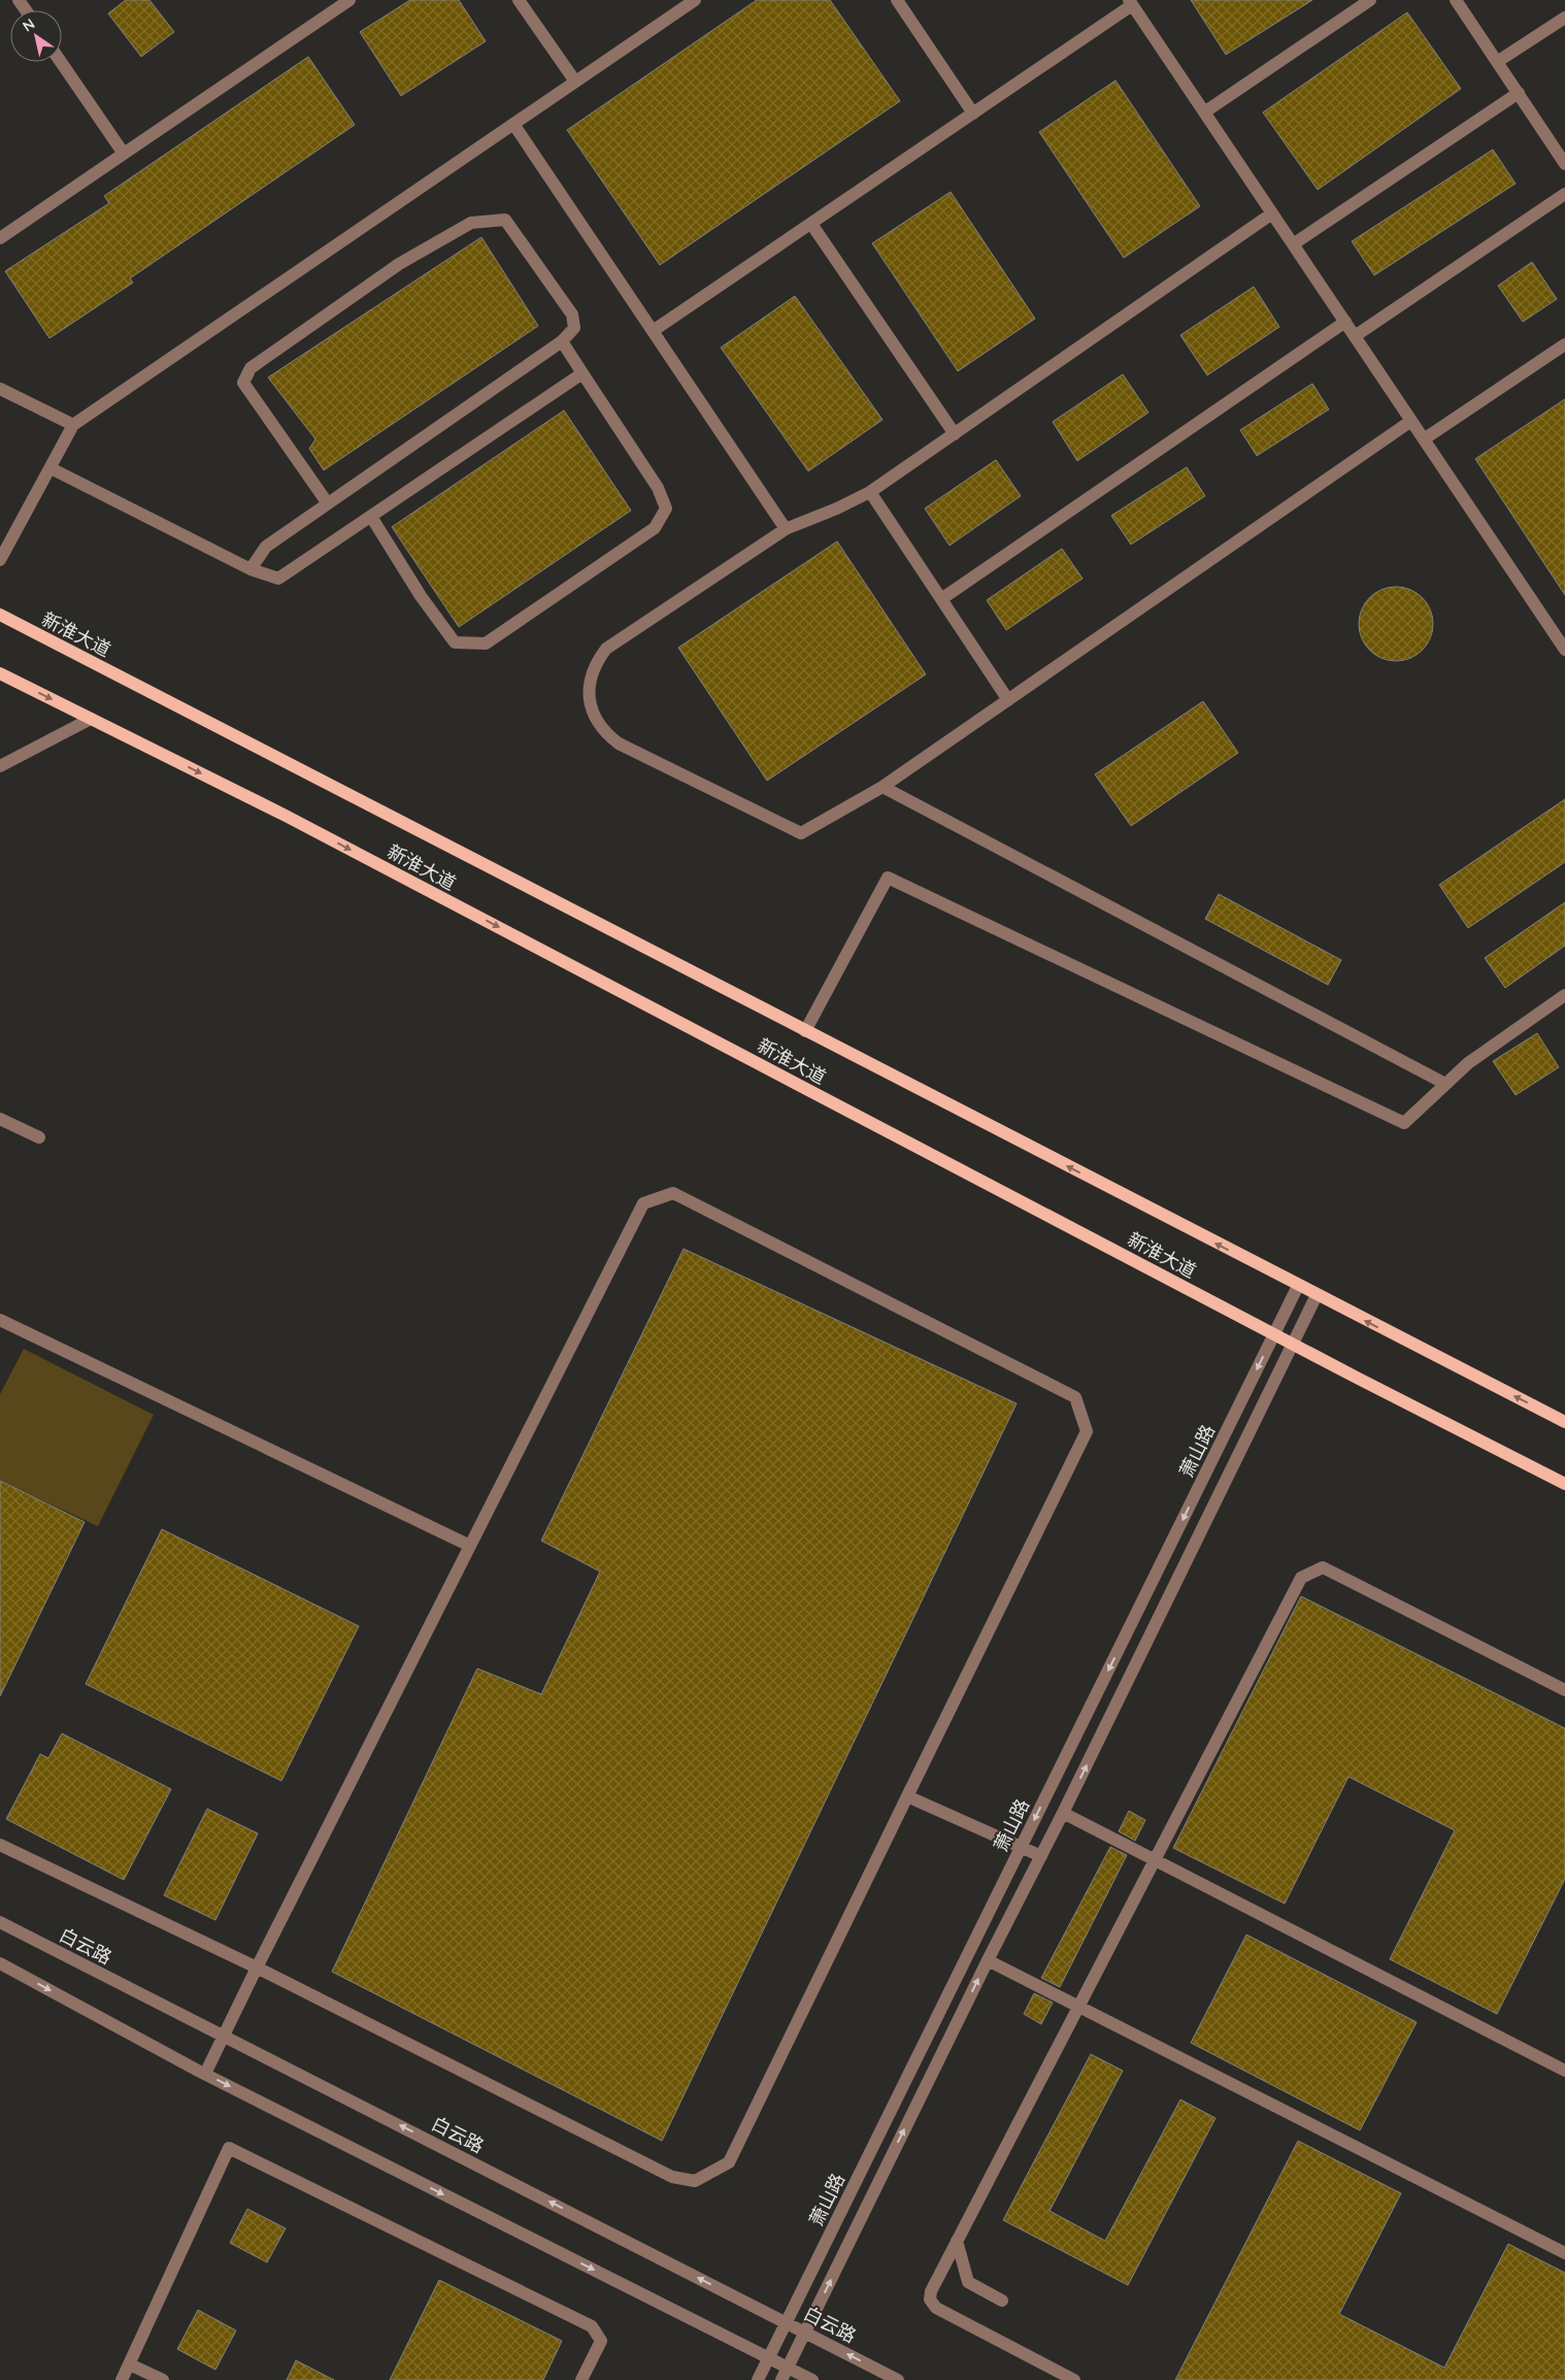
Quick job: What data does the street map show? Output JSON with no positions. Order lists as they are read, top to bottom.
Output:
{
  "streets": {
    "main road": ["新淮大道"],
    "street": ["萧山路", "白云路"]
  },
  "crossings": [
    ["新淮大道", "萧山路"],
    ["萧山路", "白云路"]
  ],
  "north": "top left"
}
